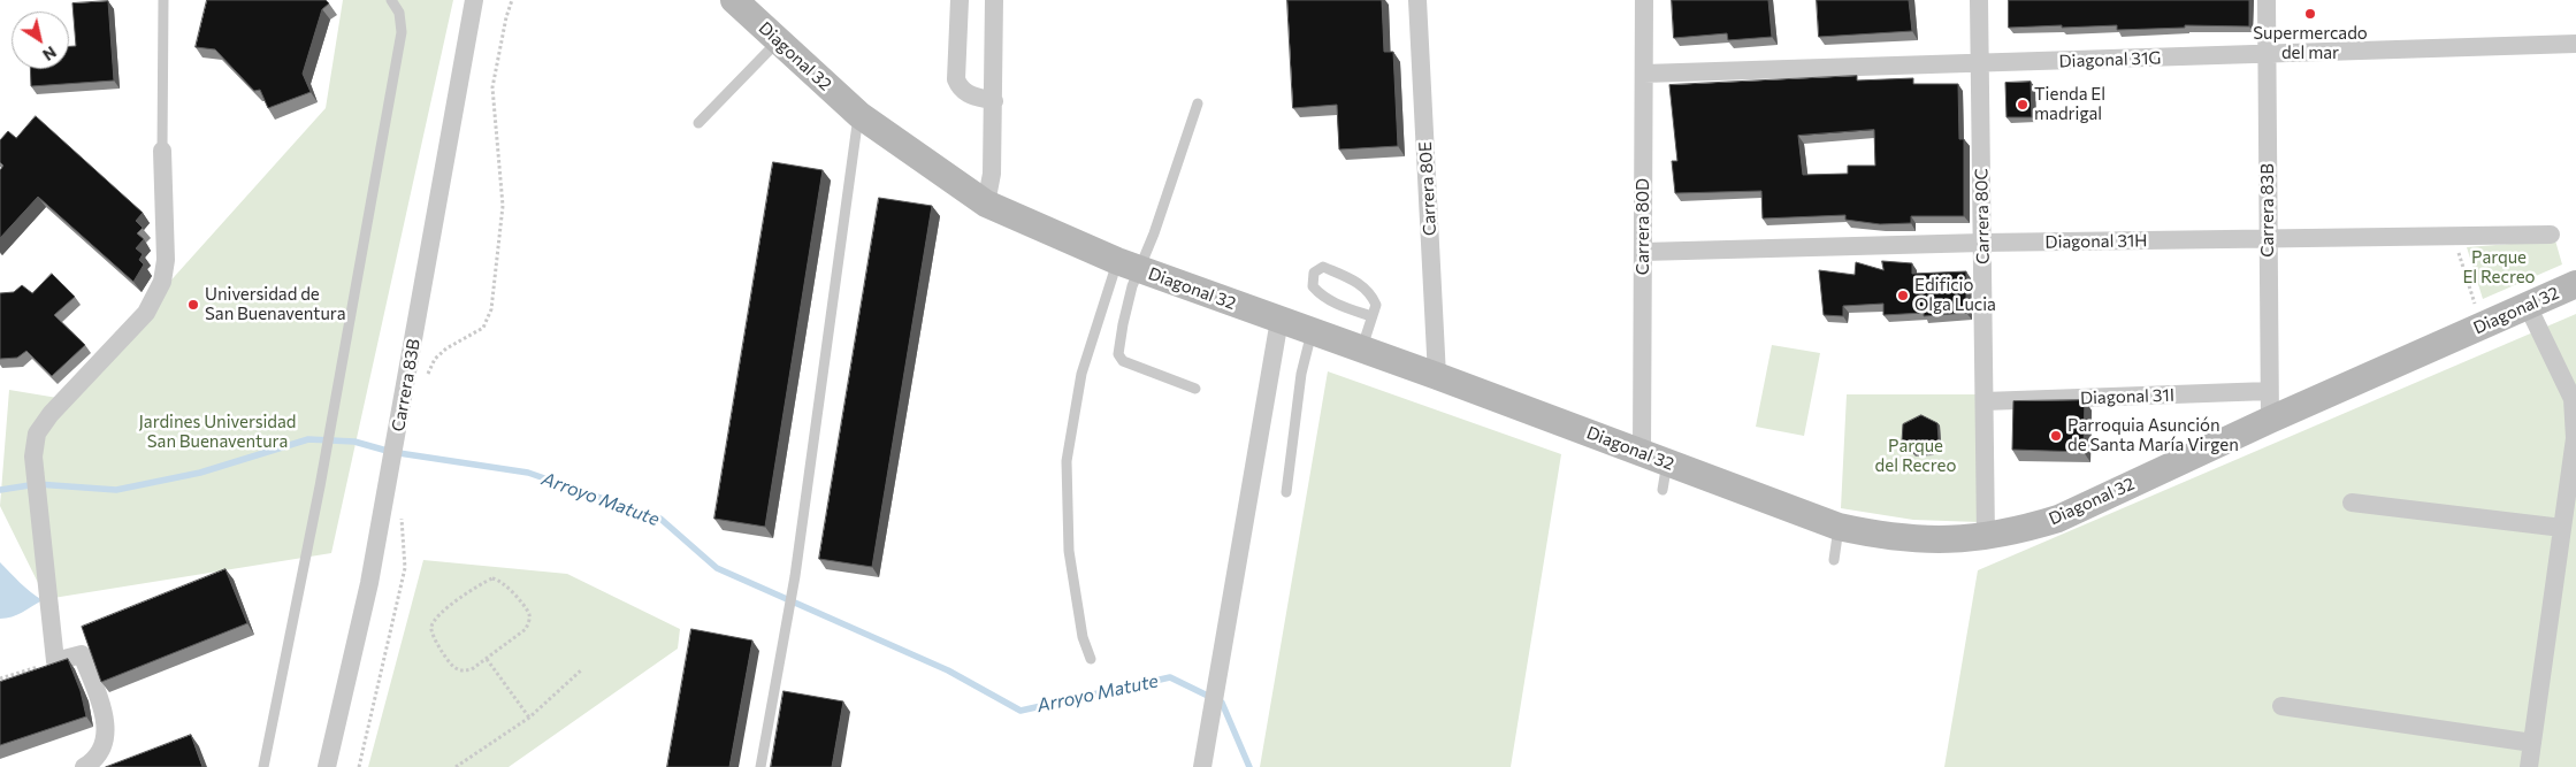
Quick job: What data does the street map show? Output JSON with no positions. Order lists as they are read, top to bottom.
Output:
{
  "streets": {
    "street": [
      "Diagonal 32",
      "Diagonal 31G",
      "Carrera 80E",
      "Carrera 83B",
      "Carrera 80C",
      "Carrera 80D",
      "Diagonal 31H",
      "Diagonal 31I"
    ]
  },
  "crossings": [
    ["Diagonal 32", "Carrera 80E"],
    ["Diagonal 32", "Carrera 83B"],
    ["Diagonal 32", "Carrera 80C"],
    ["Diagonal 32", "Carrera 80D"],
    ["Diagonal 31G", "Carrera 83B"],
    ["Diagonal 31G", "Carrera 80C"],
    ["Diagonal 31G", "Carrera 80D"],
    ["Carrera 83B", "Diagonal 31H"],
    ["Carrera 83B", "Diagonal 31I"],
    ["Carrera 80C", "Diagonal 31H"],
    ["Carrera 80C", "Diagonal 31I"],
    ["Carrera 80D", "Diagonal 31H"]
  ],
  "water": ["Arroyo Matute"],
  "parks": ["Parque El Recreo", "Jardines Universidad San Buenaventura", "Parque del Recreo"],
  "places": [
    "Supermercado del mar",
    "Tienda El madrigal",
    "Edificio Olga Lucia",
    "Universidad de San Buenaventura",
    "Parroquia Asunción de Santa María Virgen"
  ],
  "north": "bottom right"
}
